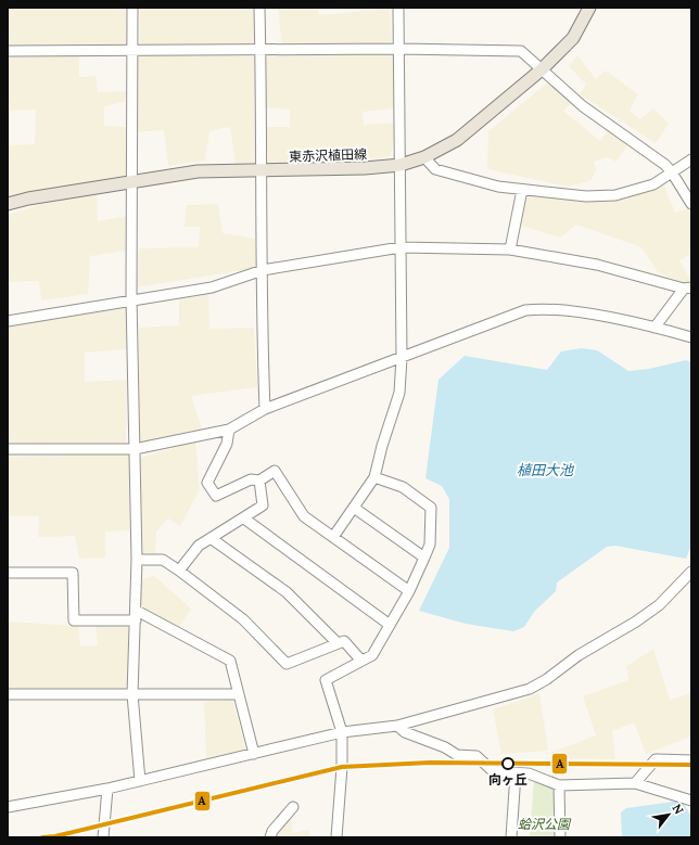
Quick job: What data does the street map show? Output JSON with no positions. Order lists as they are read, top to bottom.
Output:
{
  "streets": {
    "main road": ["東赤沢植田線"]
  },
  "water": ["植田大池"],
  "parks": ["蛤沢公園"],
  "places": ["向ヶ丘"],
  "lines": ["transit line A"],
  "north": "top right"
}
